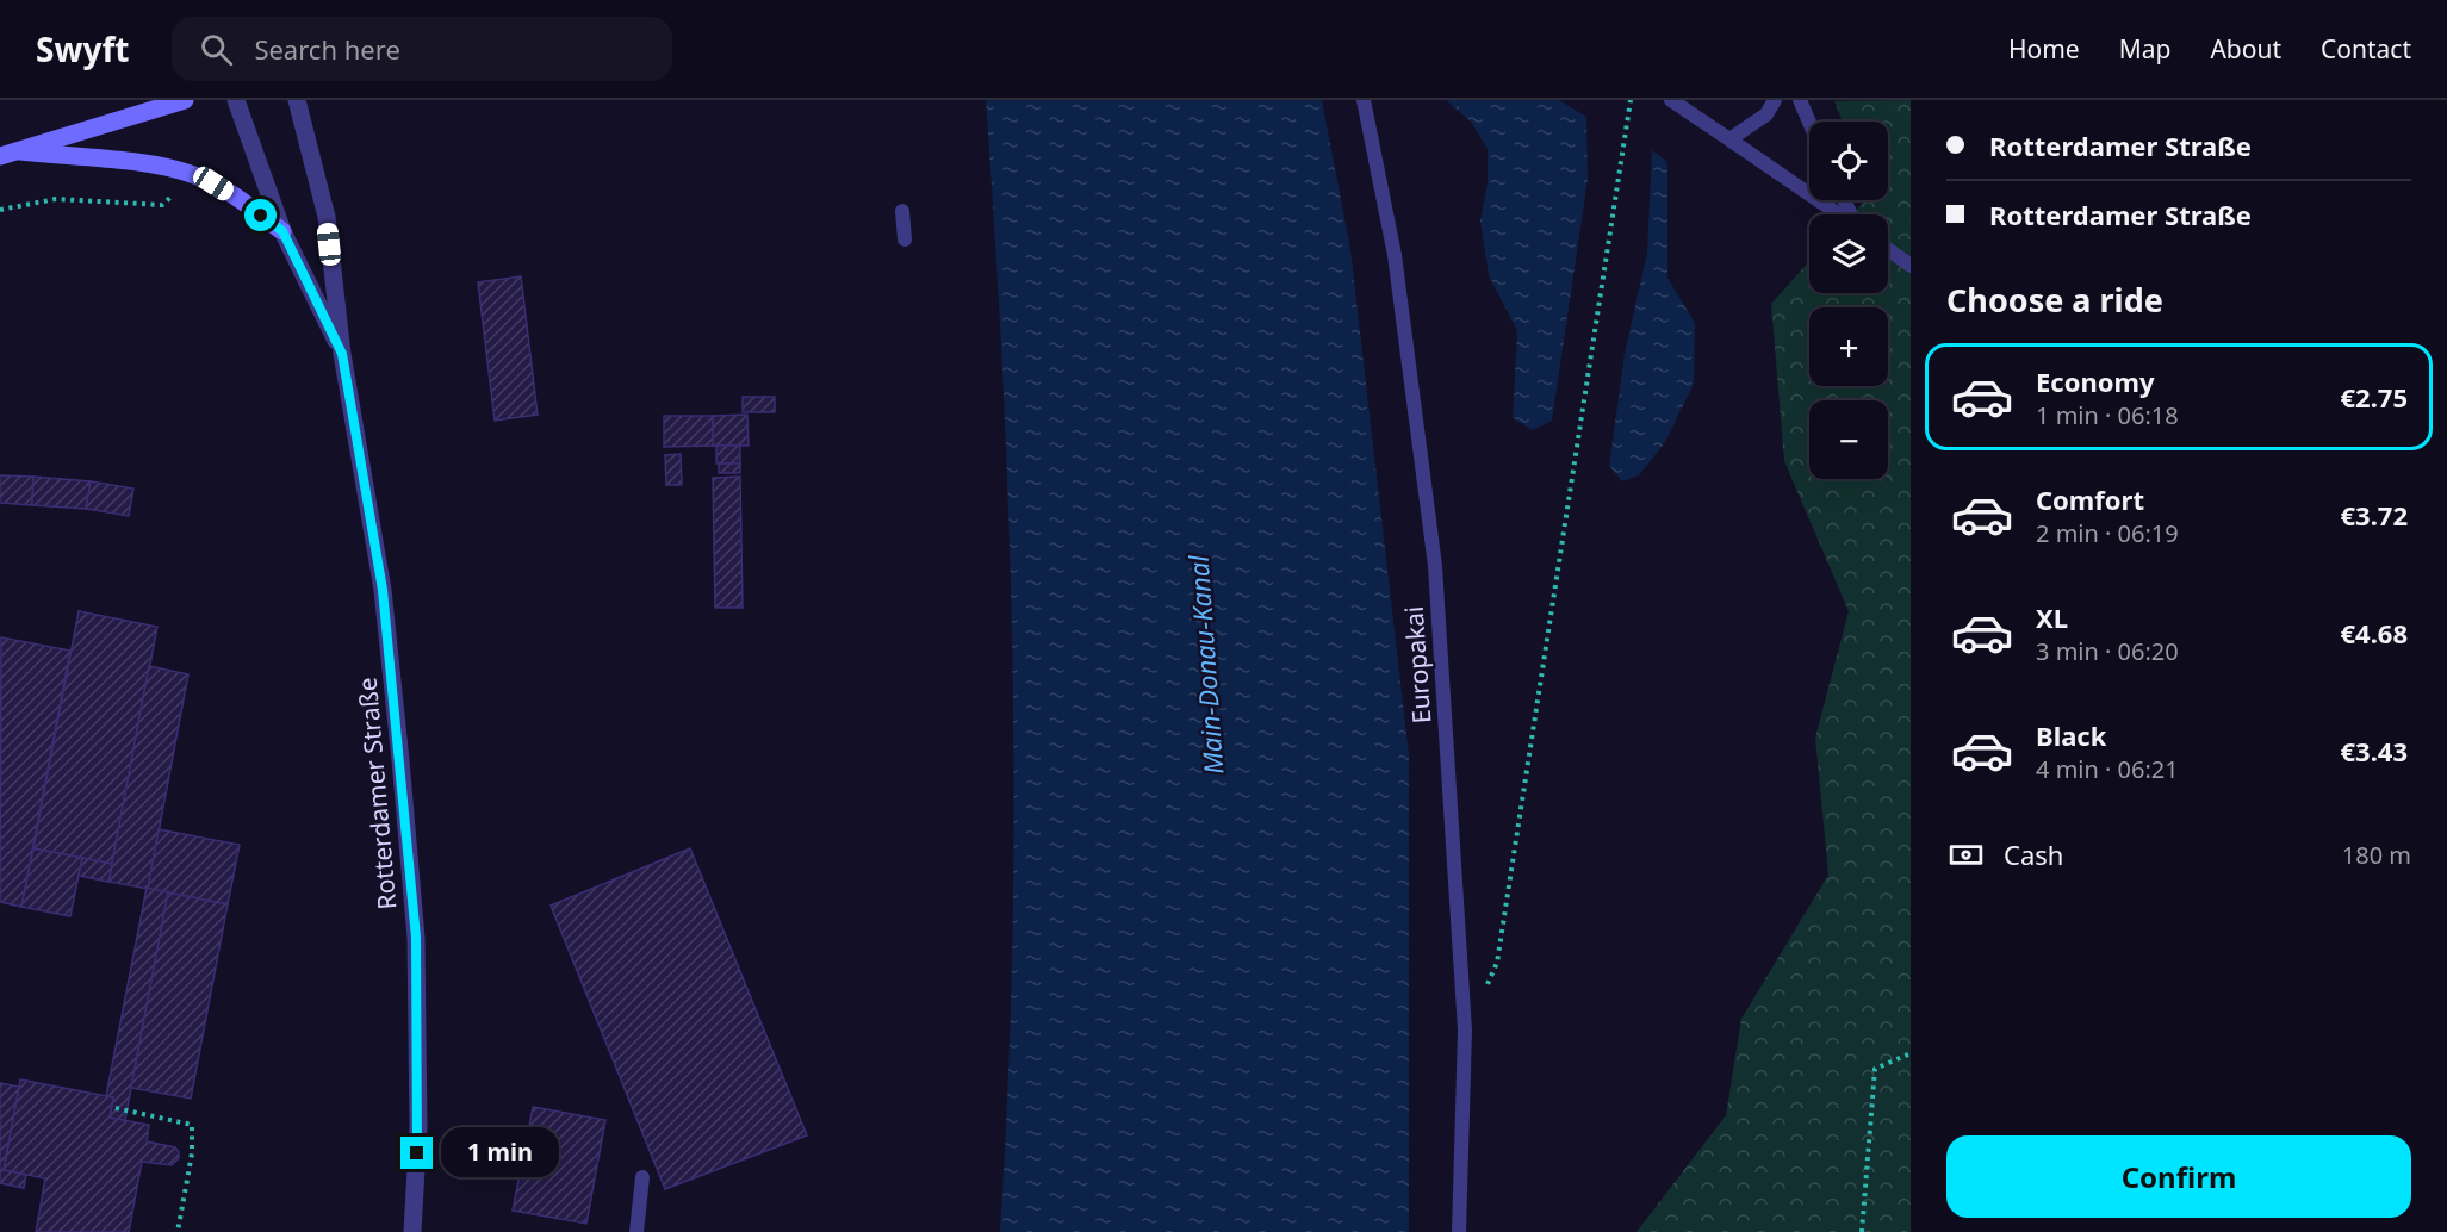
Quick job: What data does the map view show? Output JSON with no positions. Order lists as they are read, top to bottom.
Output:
{
  "streets": {
    "street": ["Rotterdamer Straße"],
    "lane": ["Europakai"]
  },
  "water": ["Main-Donau-Kanal"],
  "page": {
    "header": "Swyft",
    "search": "Search here",
    "nav": [
      "Home",
      "Map",
      "About",
      "Contact"
    ],
    "banner": ["Rotterdamer Straße", "Rotterdamer Straße"],
    "map_buttons": ["+", "−"],
    "heading": "Choose a ride",
    "list": [
      {
        "name": "Economy",
        "note": "1 min · 06:18",
        "value": "€2.75"
      },
      {
        "name": "Comfort",
        "note": "2 min · 06:19",
        "value": "€3.72"
      },
      {
        "name": "XL",
        "note": "3 min · 06:20",
        "value": "€4.68"
      },
      {
        "name": "Black",
        "note": "4 min · 06:21",
        "value": "€3.43"
      }
    ],
    "pay": ["Cash", "180 m"],
    "buttons": "Confirm",
    "bubble": "1 min"
  }
}
